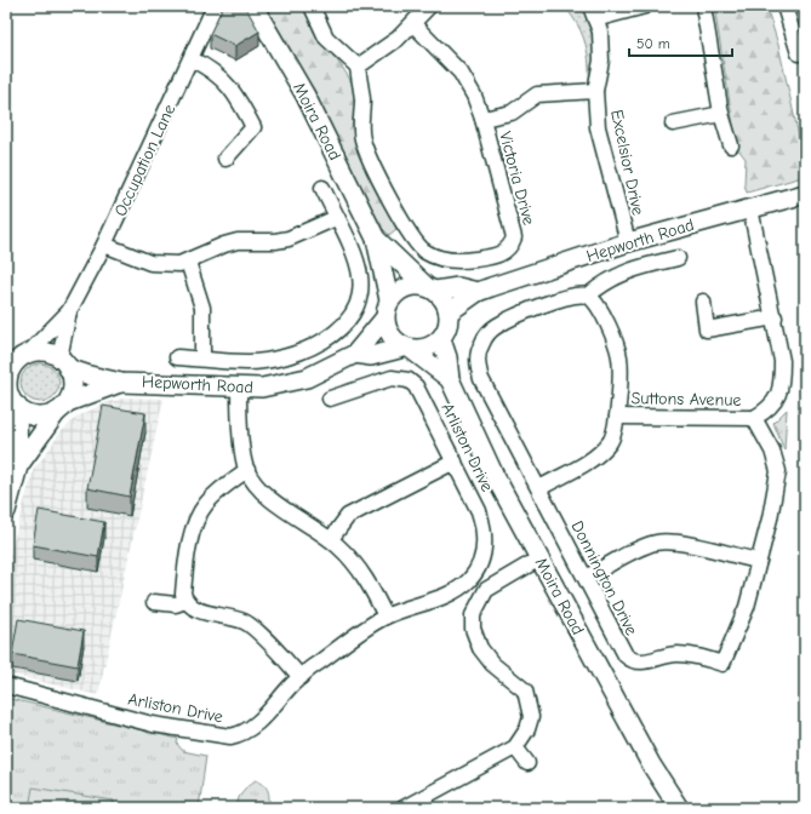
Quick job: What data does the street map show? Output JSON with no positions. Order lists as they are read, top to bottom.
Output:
{
  "streets": {
    "street": [
      "Moira Road",
      "Occupation Lane",
      "Excelsior Drive",
      "Victoria Drive",
      "Hepworth Road",
      "Suttons Avenue",
      "Arliston Drive",
      "Donnington Drive"
    ]
  },
  "crossings": [
    ["Moira Road", "Hepworth Road"],
    ["Excelsior Drive", "Hepworth Road"],
    ["Suttons Avenue", "Donnington Drive"]
  ],
  "scale_bar": "50 m"
}
